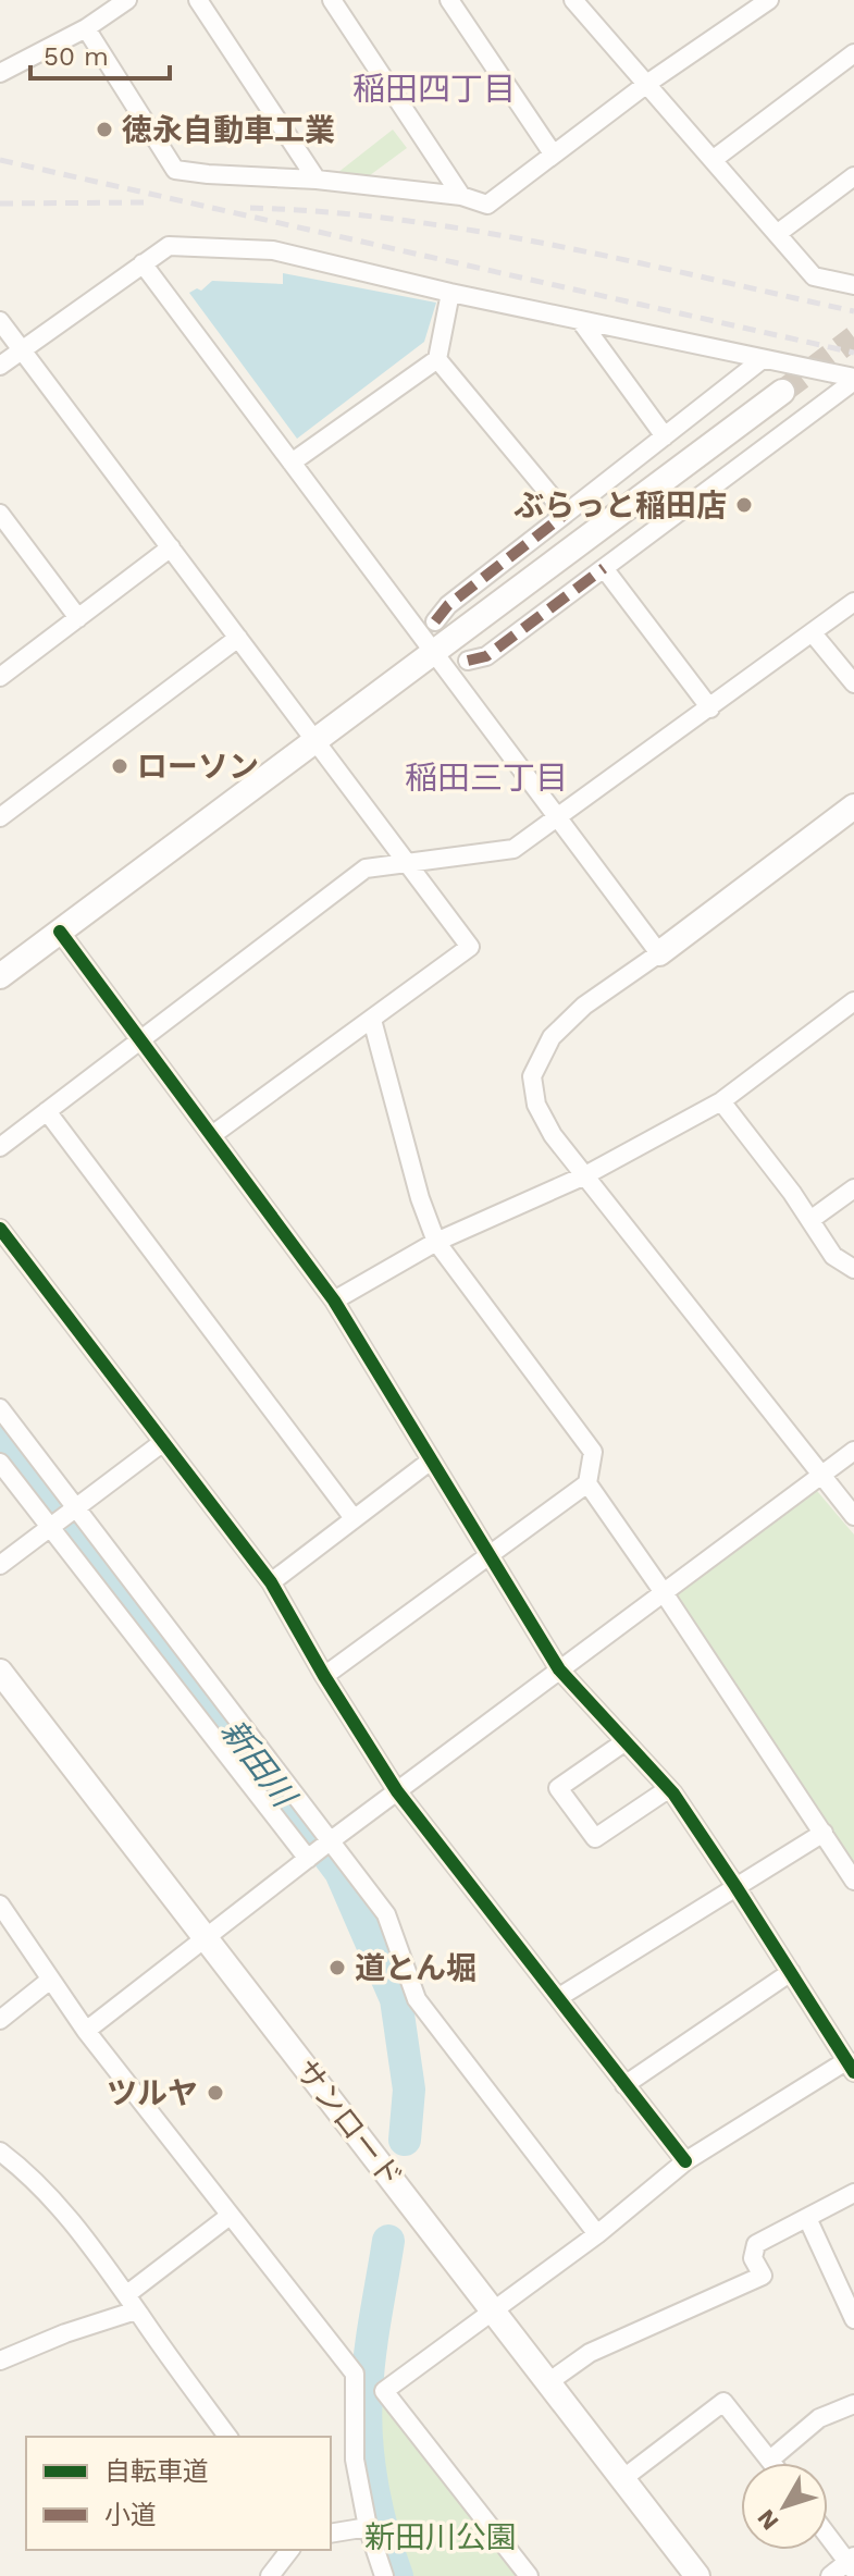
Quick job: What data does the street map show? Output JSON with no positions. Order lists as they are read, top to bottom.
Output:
{
  "streets": {
    "street": ["サンロード"]
  },
  "districts": ["稲田四丁目", "稲田三丁目"],
  "water": ["新田川"],
  "parks": ["新田川公園"],
  "places": [
    "徳永自動車工業",
    "ぶらっと稲田店",
    "ローソン",
    "道とん堀",
    "ツルヤ"
  ],
  "legend": ["自転車道", "小道"],
  "scale_bar": "50 m",
  "north": "bottom left"
}
